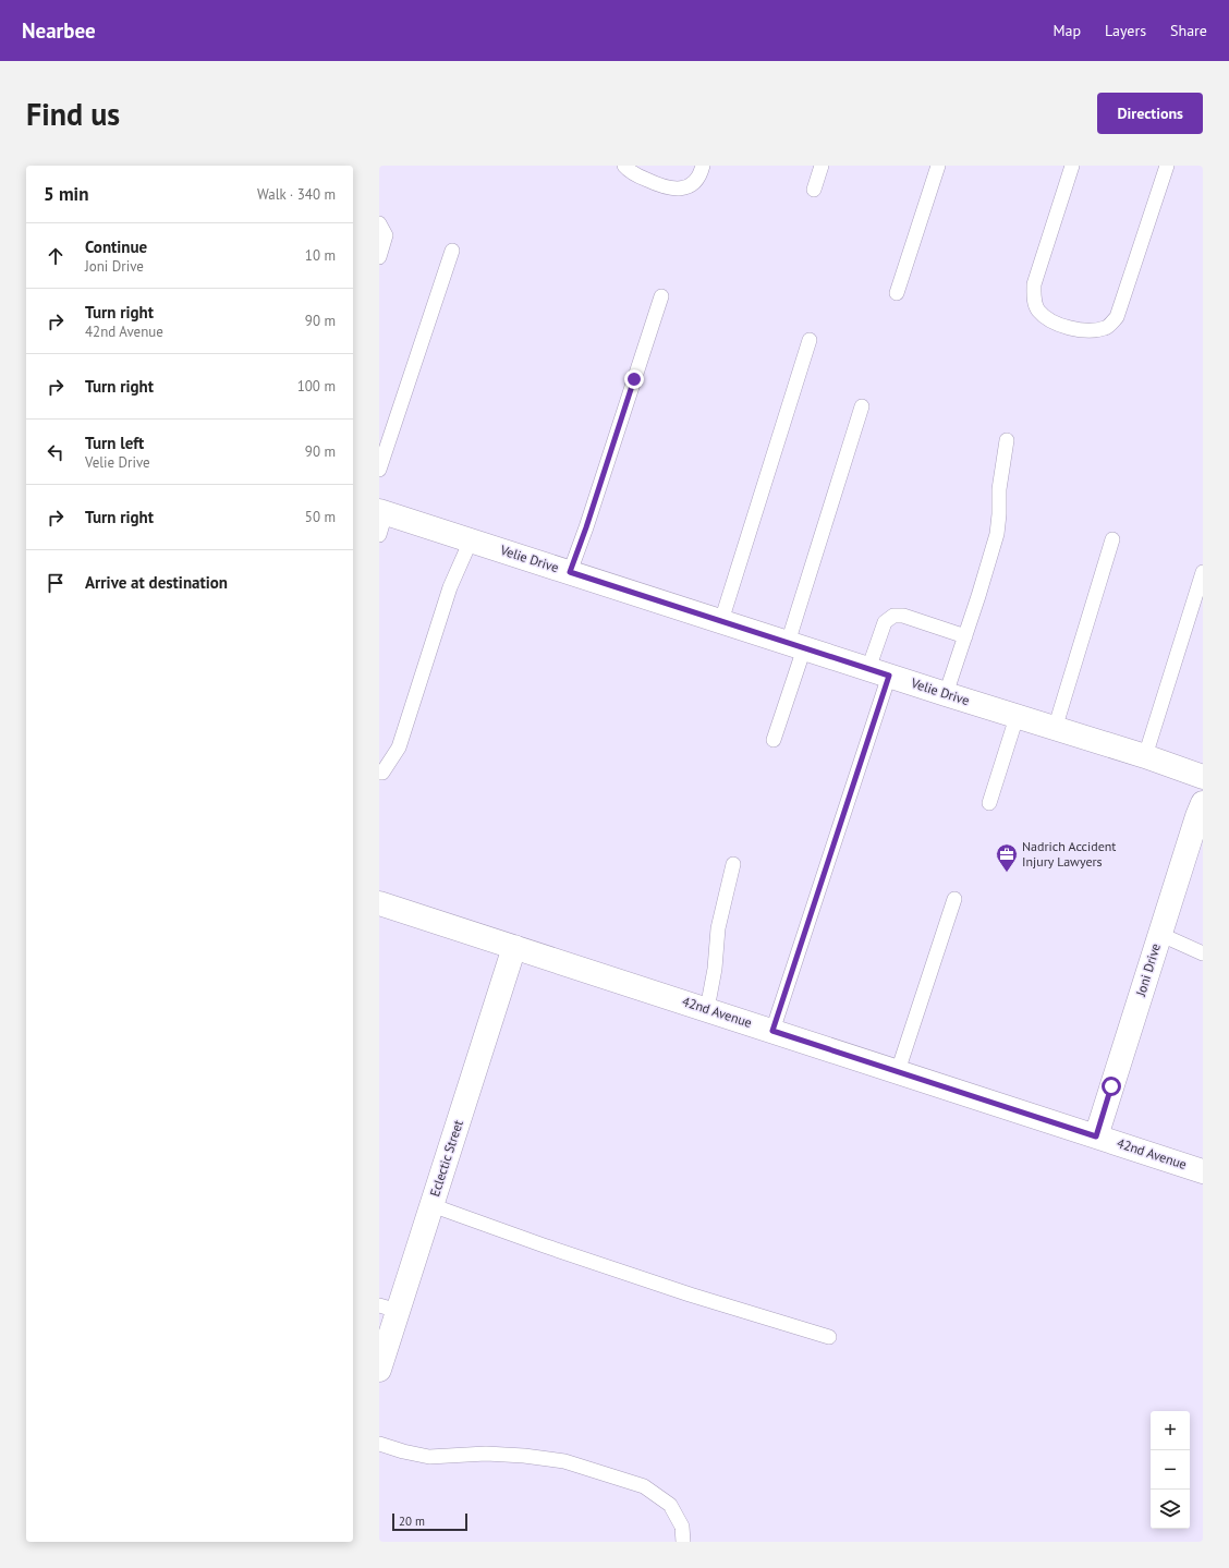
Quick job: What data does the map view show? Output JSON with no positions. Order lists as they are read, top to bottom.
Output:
{
  "streets": {
    "street": [
      "Velie Drive",
      "Joni Drive",
      "42nd Avenue",
      "Eclectic Street"
    ]
  },
  "crossings": [
    ["Joni Drive", "42nd Avenue"],
    ["42nd Avenue", "Eclectic Street"]
  ],
  "places": {
    "office": ["Nadrich Accident Injury Lawyers"]
  },
  "scale_bar": "20 m",
  "page": {
    "header": "Nearbee",
    "nav": ["Map", "Layers", "Share"],
    "buttons": "Directions",
    "title": "Find us",
    "heading": ["5 min", "Walk · 340 m"],
    "list": [
      ["Continue", "Joni Drive", "10 m"],
      ["Turn right", "42nd Avenue", "90 m"],
      ["Turn right", "100 m"],
      ["Turn left", "Velie Drive", "90 m"],
      ["Turn right", "50 m"],
      "Arrive at destination"
    ],
    "map_buttons": ["+", "−"],
    "scale": "20 m"
  }
}
